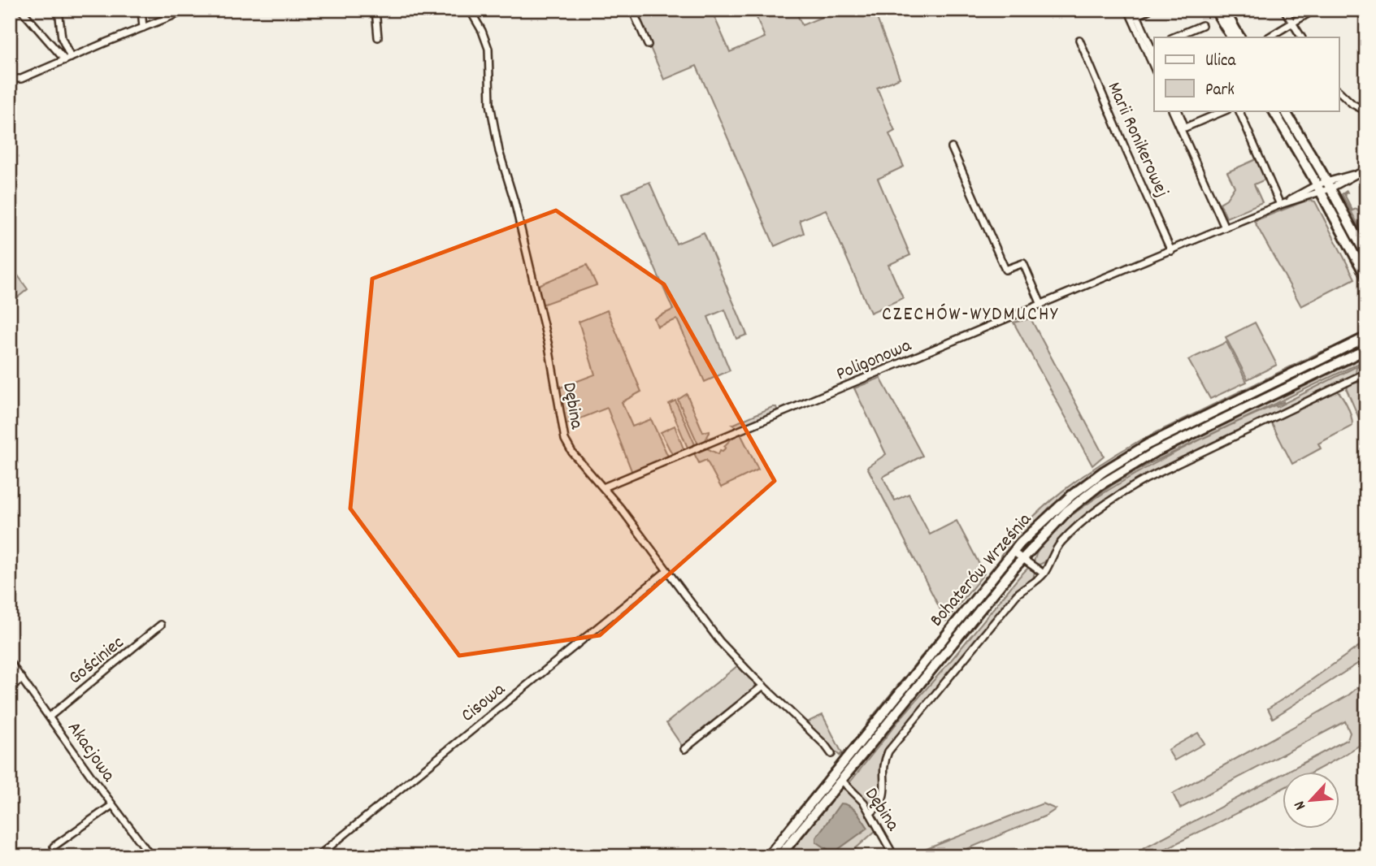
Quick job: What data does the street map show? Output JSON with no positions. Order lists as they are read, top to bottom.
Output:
{
  "streets": {
    "main road": ["Bohaterów Września"],
    "street": [
      "Marii Ronikerowej",
      "Poligonowa",
      "Dębina",
      "Gościniec",
      "Cisowa",
      "Akacjowa"
    ]
  },
  "crossings": [
    ["Marii Ronikerowej", "Poligonowa"],
    ["Poligonowa", "Dębina"],
    ["Dębina", "Bohaterów Września"],
    ["Dębina", "Cisowa"],
    ["Gościniec", "Akacjowa"]
  ],
  "districts": ["CZECHÓW-WYDMUCHY"],
  "legend": ["Ulica", "Park"],
  "north": "bottom left"
}
